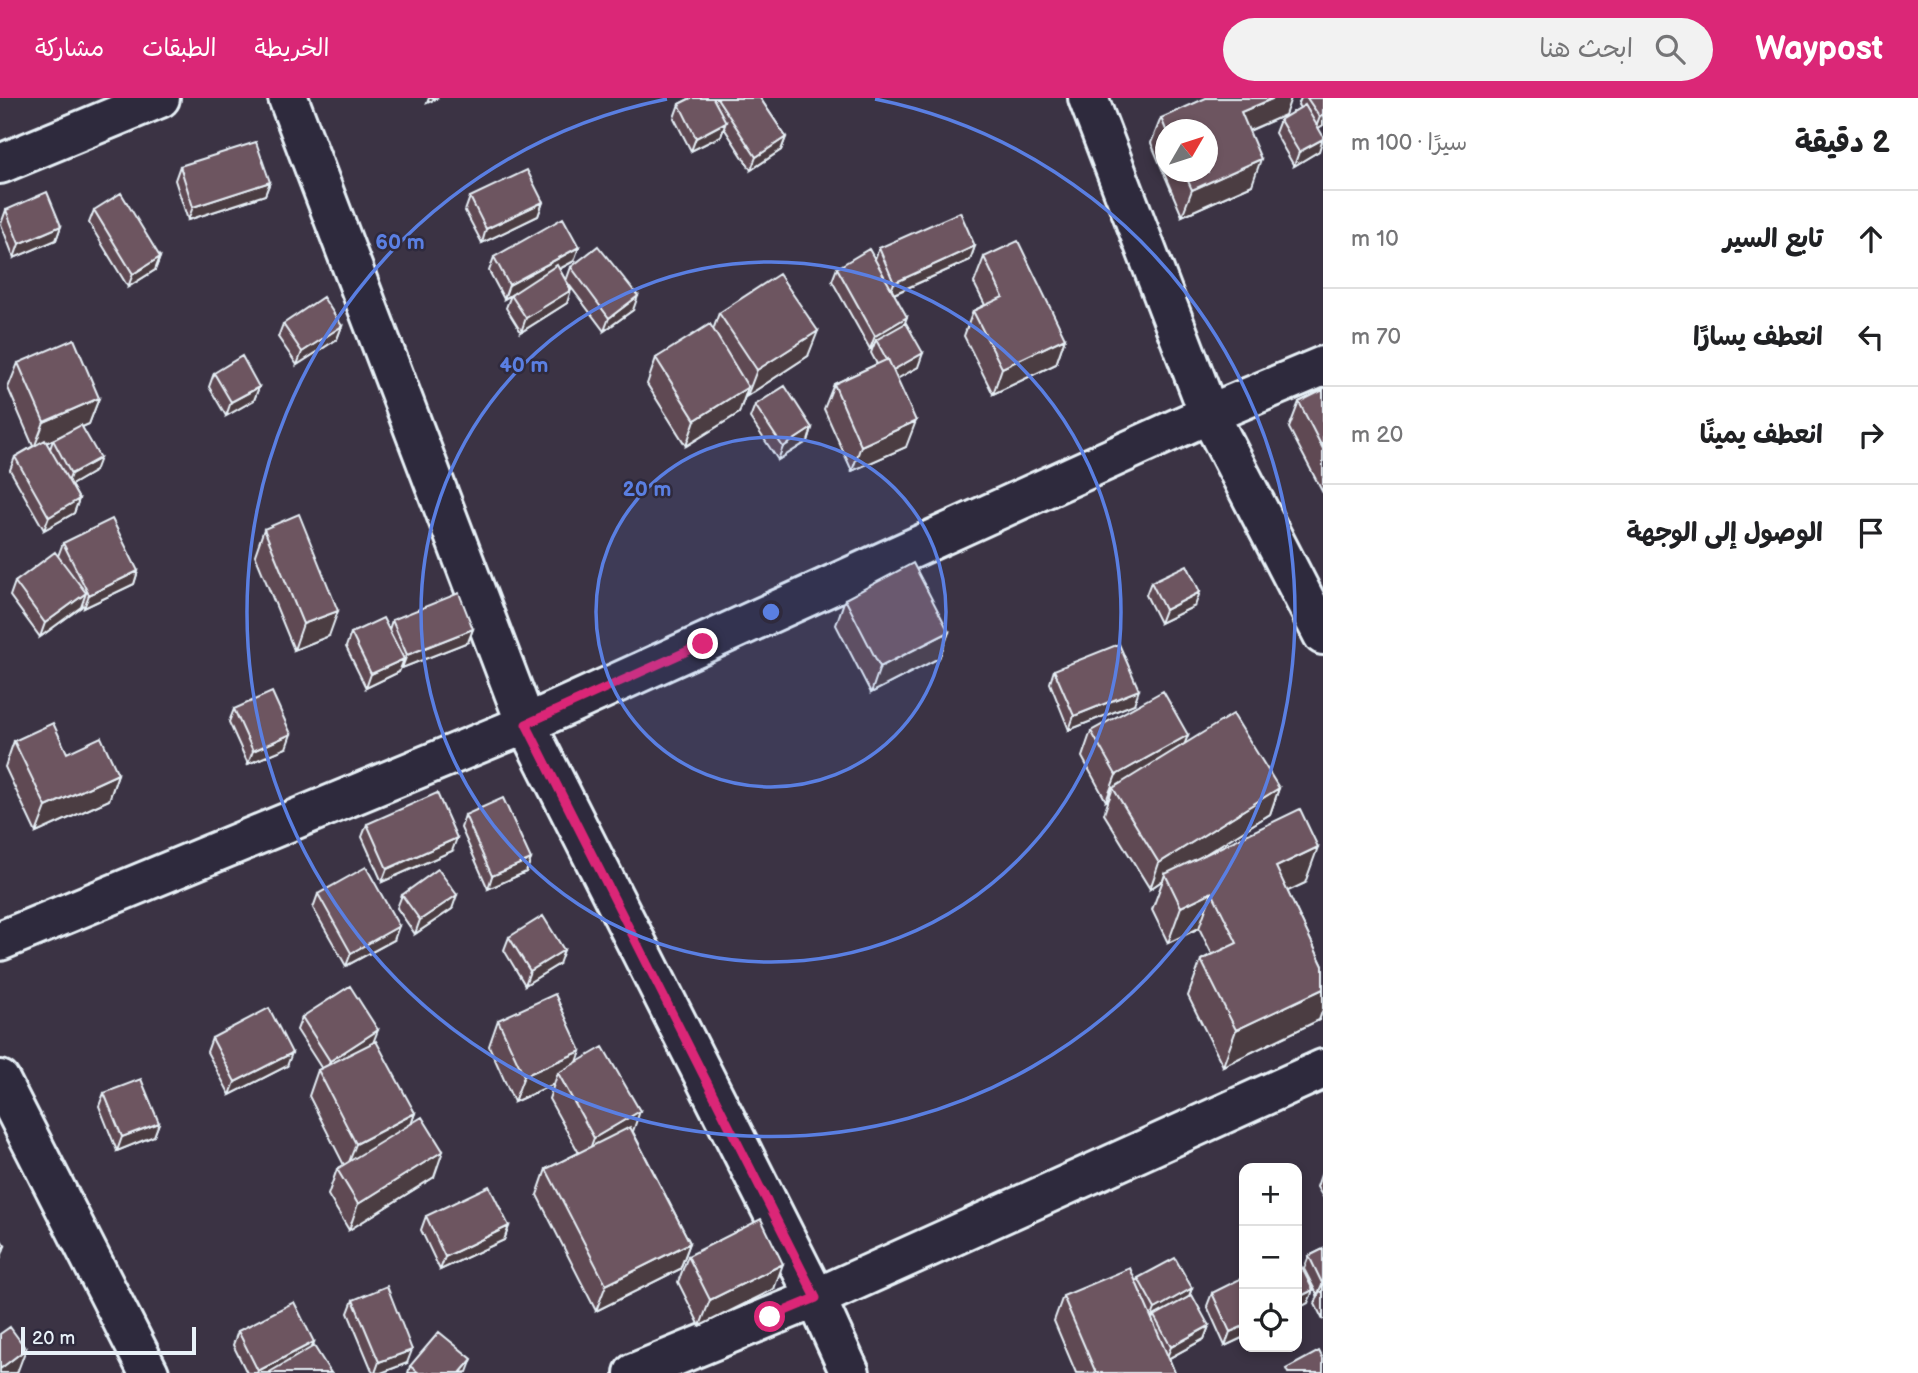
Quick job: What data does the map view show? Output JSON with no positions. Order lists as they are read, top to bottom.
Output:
{
  "scale_bar": "20 m",
  "north": "top right",
  "page": {
    "header": "Waypost",
    "search": "ابحث هنا",
    "nav": ["الخريطة", "الطبقات", "مشاركة"],
    "heading": ["2 دقيقة", "سيرًا · 100 m"],
    "list": [
      ["تابع السير", "10 m"],
      ["انعطف يسارًا", "70 m"],
      ["انعطف يمينًا", "20 m"],
      "الوصول إلى الوجهة"
    ],
    "map_buttons": ["+", "−"],
    "scale": "20 m"
  },
  "rings": ["60 m", "40 m", "20 m"]
}
